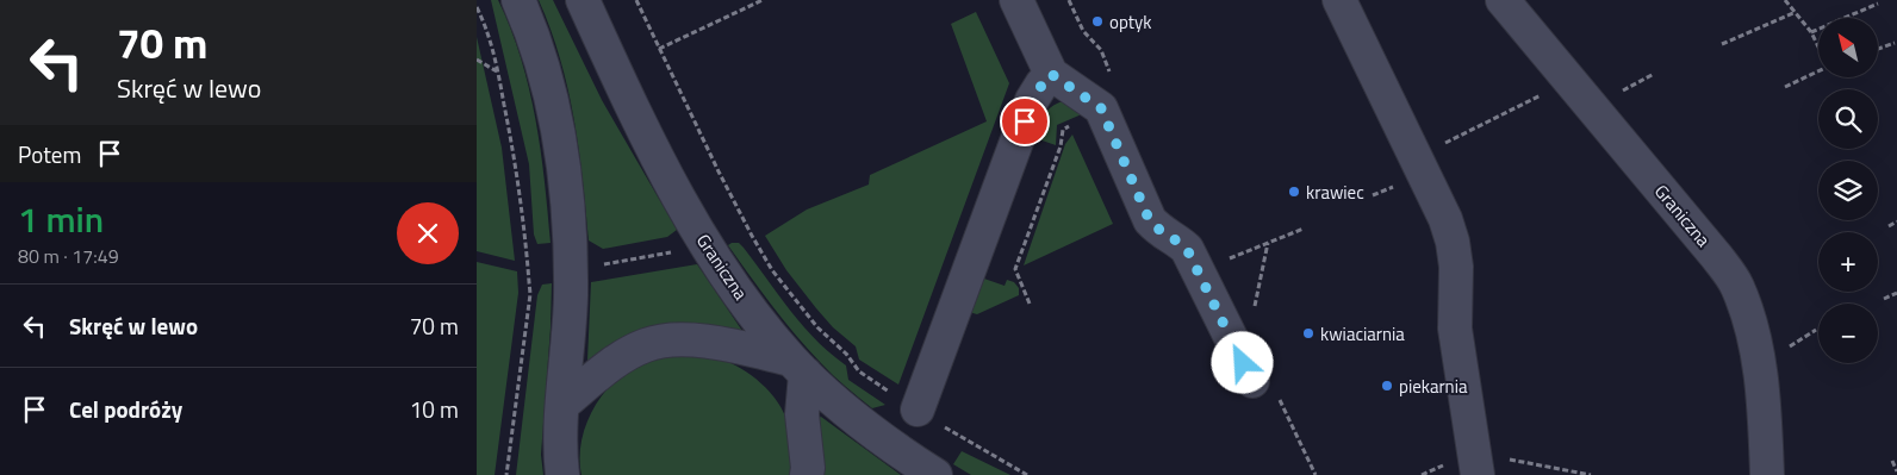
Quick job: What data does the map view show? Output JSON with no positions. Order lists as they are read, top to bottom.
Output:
{
  "streets": {
    "street": ["Graniczna"]
  },
  "places": [
    "optyk",
    "krawiec",
    "kwiaciarnia",
    "piekarnia"
  ],
  "north": "top left",
  "page": {
    "turn": ["70 m", "Skręć w lewo"],
    "map_buttons": ["+", "−"],
    "then": "Potem",
    "heading": ["1 min", "80 m · 17:49"],
    "list": [
      {
        "name": "Skręć w lewo",
        "value": "70 m"
      },
      {
        "name": "Cel podróży",
        "value": "10 m"
      }
    ]
  }
}
